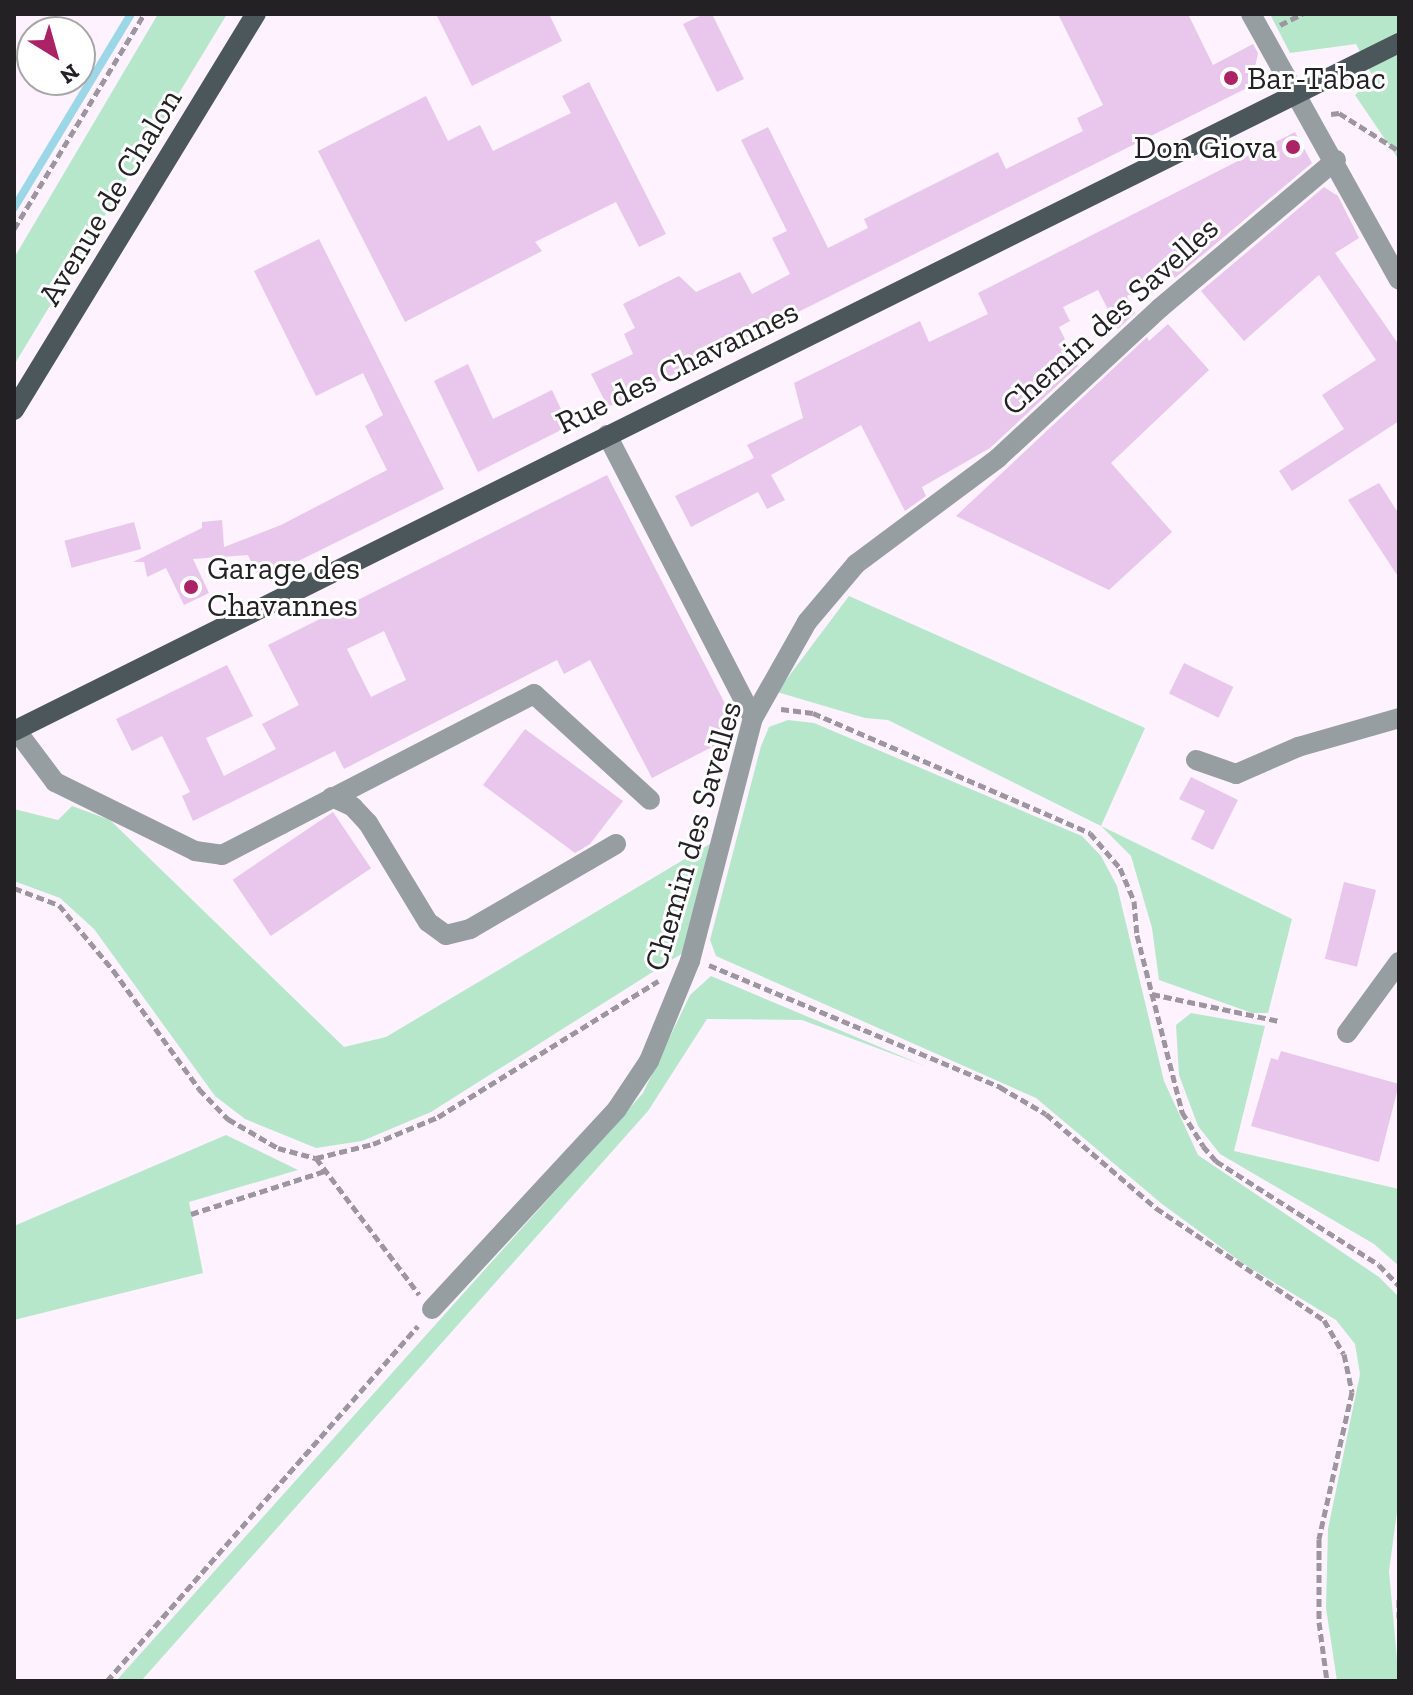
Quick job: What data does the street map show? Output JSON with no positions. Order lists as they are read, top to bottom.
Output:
{
  "streets": {
    "main road": ["Avenue de Chalon", "Rue des Chavannes"],
    "street": ["Chemin des Savelles"]
  },
  "places": ["Bar-Tabac", "Don Giova", "Garage des Chavannes"],
  "north": "bottom right"
}
